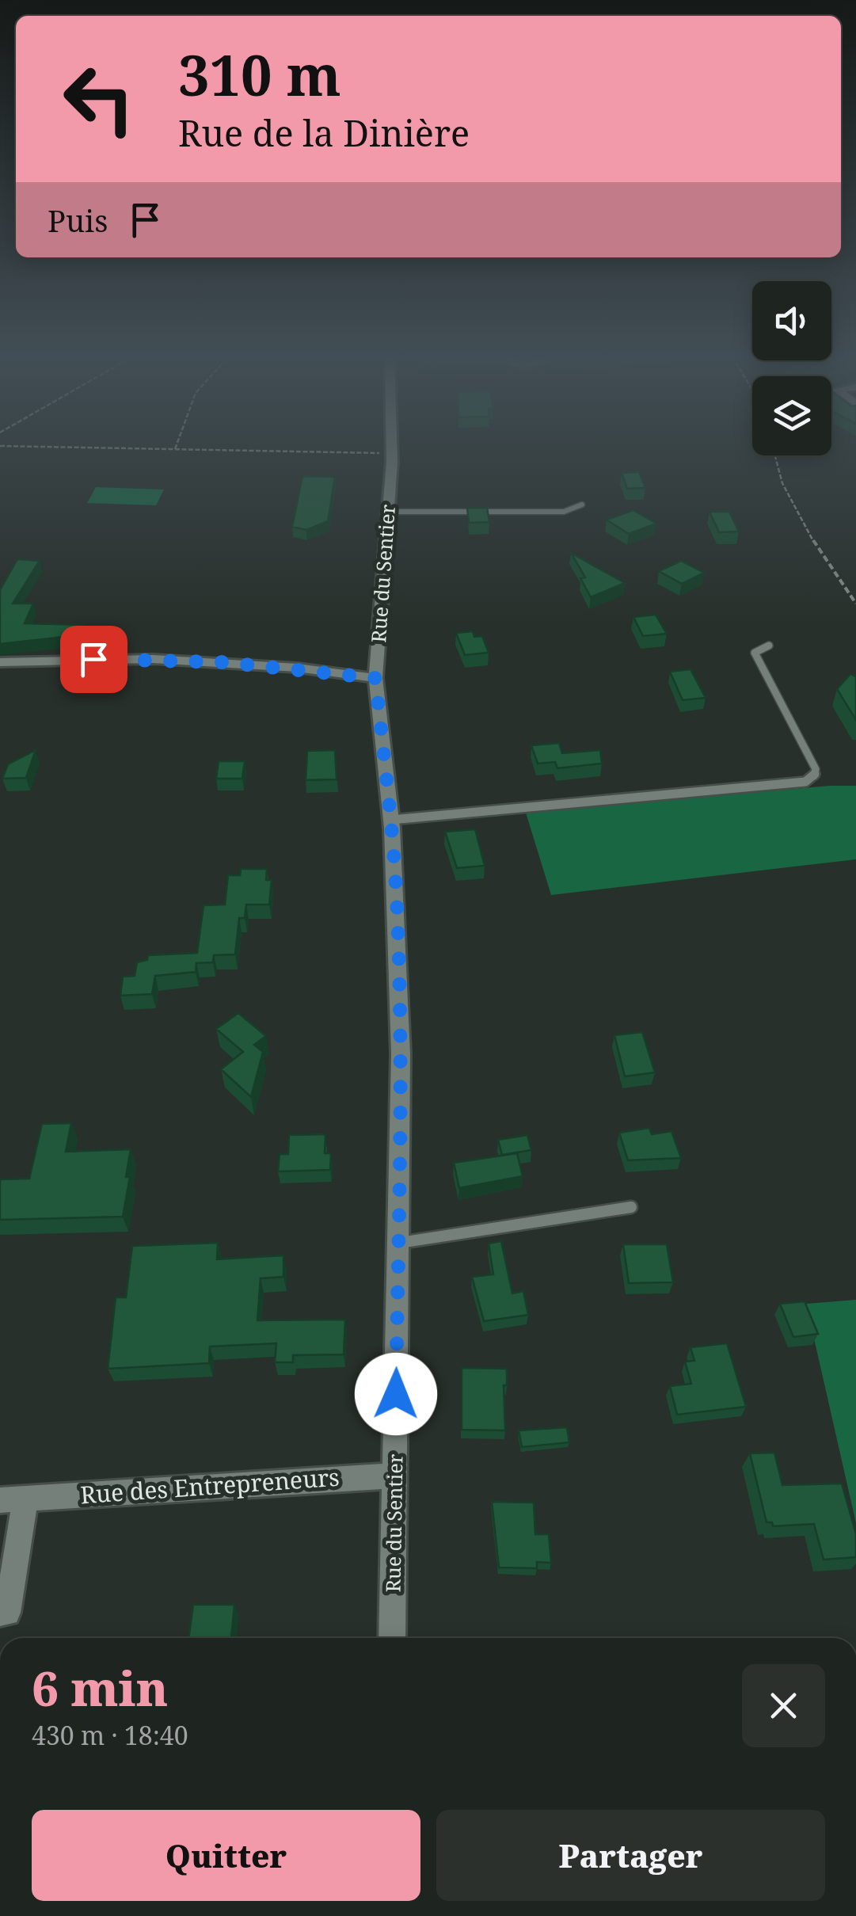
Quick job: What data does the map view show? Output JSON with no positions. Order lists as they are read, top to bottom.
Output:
{
  "streets": {
    "street": ["Rue du Sentier", "Rue des Entrepreneurs"]
  },
  "crossings": [
    ["Rue du Sentier", "Rue des Entrepreneurs"]
  ],
  "page": {
    "turn": ["310 m", "Rue de la Dinière"],
    "then": "Puis",
    "heading": ["6 min", "430 m · 18:40"],
    "buttons": ["Quitter", "Partager"]
  }
}
